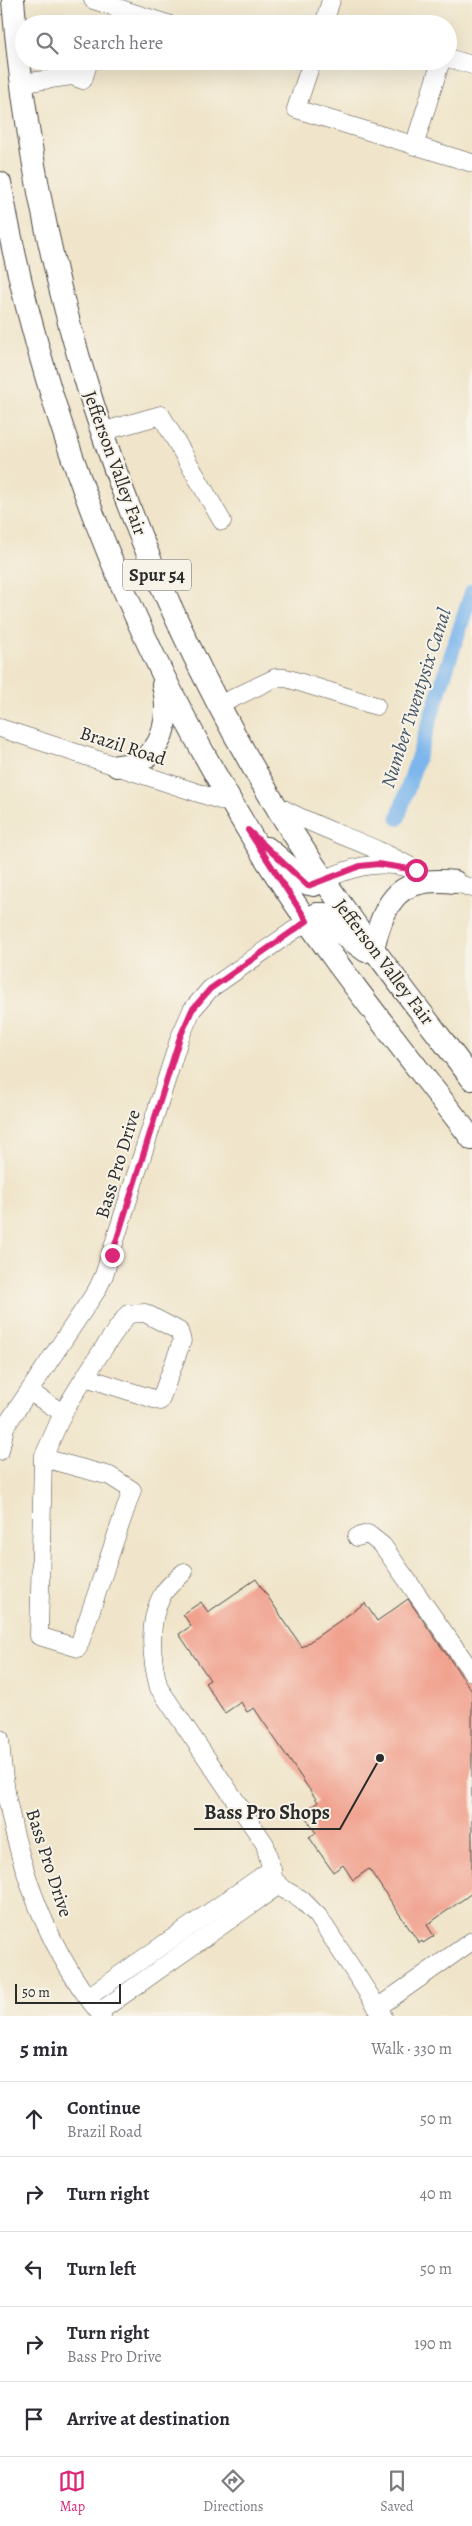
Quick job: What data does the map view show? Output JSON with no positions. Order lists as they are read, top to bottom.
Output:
{
  "streets": {
    "main road": ["Jefferson Valley Fair", "Spur 54"],
    "street": ["Brazil Road", "Bass Pro Drive"]
  },
  "crossings": [
    ["Spur 54", "Brazil Road"],
    ["Spur 54", "Bass Pro Drive"]
  ],
  "water": ["Number Twentysix Canal"],
  "places": ["Bass Pro Shops"],
  "scale_bar": "50 m",
  "page": {
    "search": "Search here",
    "scale": "50 m",
    "heading": ["5 min", "Walk · 330 m"],
    "list": [
      ["Continue", "Brazil Road", "50 m"],
      ["Turn right", "40 m"],
      ["Turn left", "50 m"],
      ["Turn right", "Bass Pro Drive", "190 m"],
      "Arrive at destination"
    ],
    "nav": ["Map", "Directions", "Saved"]
  }
}
